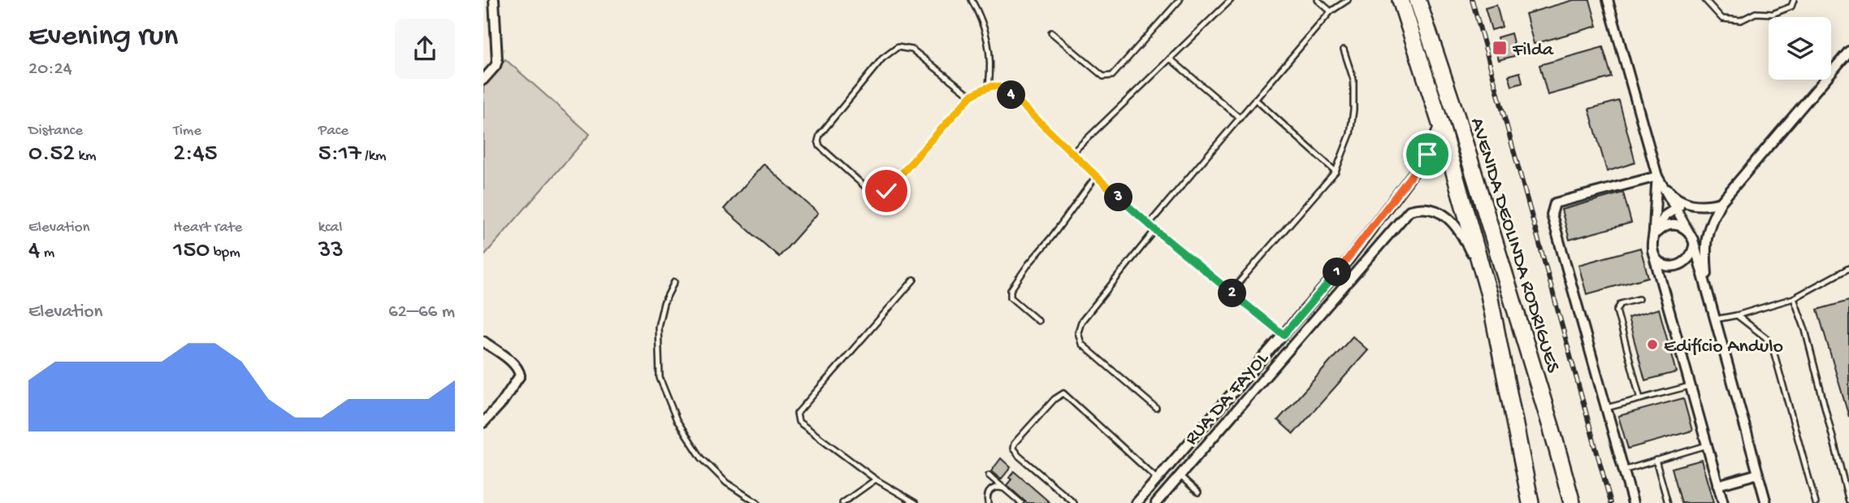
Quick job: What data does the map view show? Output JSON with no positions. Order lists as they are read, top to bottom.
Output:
{
  "streets": {
    "highway": ["AVENIDA DEOLINDA RODRIGUES"],
    "street": ["RUA DA FAYOL"]
  },
  "crossings": [
    ["AVENIDA DEOLINDA RODRIGUES", "RUA DA FAYOL"]
  ],
  "places": {
    "transit": ["Filda"],
    "other": ["Edifício Andulo"]
  },
  "page": {
    "heading": ["Evening run", "20:24"],
    "pins": [
      "4",
      "3",
      "1",
      "2"
    ],
    "stats": [
      ["Distance", "0.52 km"],
      ["Time", "2:45"],
      ["Pace", "5:17 /km"],
      ["Elevation", "4 m"],
      ["Heart rate", "150 bpm"],
      ["kcal", "33"]
    ],
    "chart": ["Elevation", "62–66 m"]
  }
}
